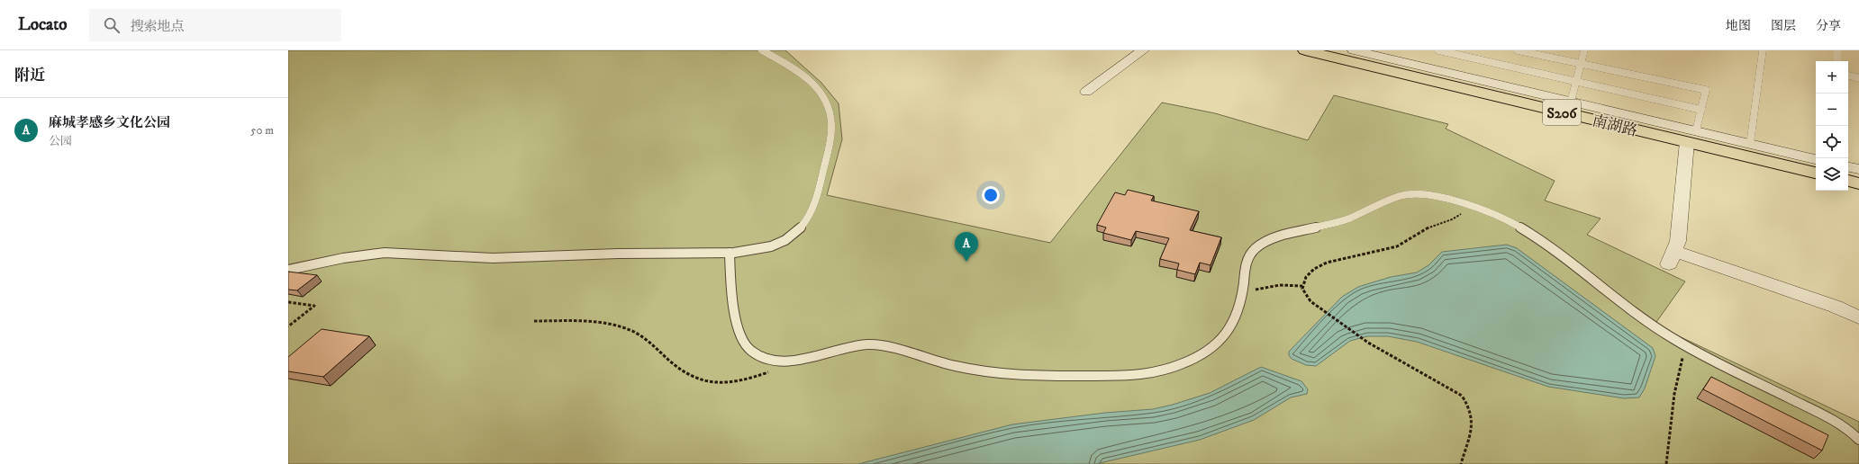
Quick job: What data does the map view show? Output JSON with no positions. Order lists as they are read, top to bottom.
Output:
{
  "streets": {
    "main road": ["S206", "南湖路"]
  },
  "page": {
    "header": "Locato",
    "search": "搜索地点",
    "nav": ["地图", "图层", "分享"],
    "heading": "附近",
    "map_buttons": ["+", "−"],
    "list": [
      {
        "mark": "A",
        "name": "麻城孝感乡文化公园",
        "note": "公园",
        "value": "50 m"
      }
    ],
    "pins": "A"
  }
}
